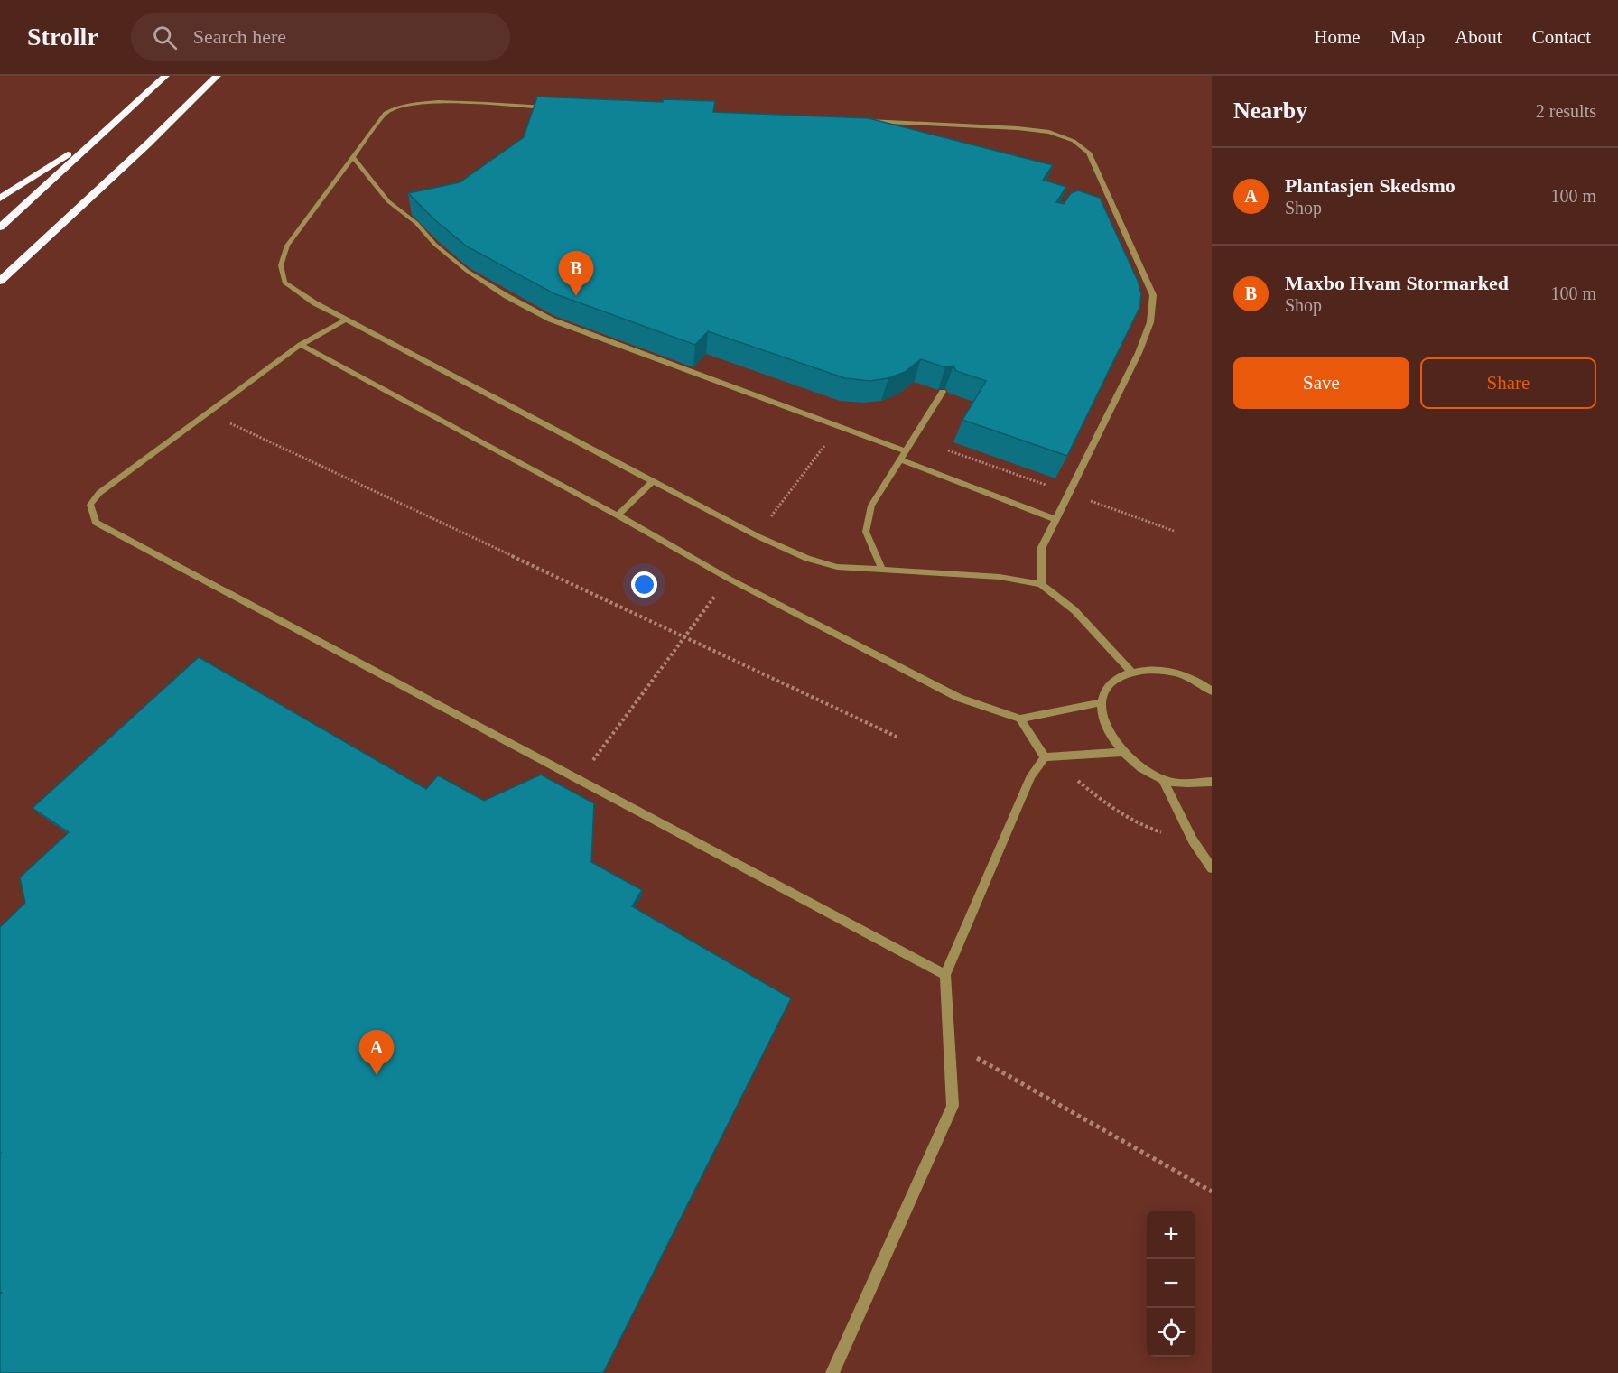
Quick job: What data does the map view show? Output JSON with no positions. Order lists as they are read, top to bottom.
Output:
{
  "page": {
    "header": "Strollr",
    "search": "Search here",
    "nav": [
      "Home",
      "Map",
      "About",
      "Contact"
    ],
    "heading": ["Nearby", "2 results"],
    "list": [
      {
        "mark": "A",
        "name": "Plantasjen Skedsmo",
        "note": "Shop",
        "value": "100 m"
      },
      {
        "mark": "B",
        "name": "Maxbo Hvam Stormarked",
        "note": "Shop",
        "value": "100 m"
      }
    ],
    "pins": ["B", "A"],
    "buttons": ["Save", "Share"],
    "map_buttons": ["+", "−"]
  }
}
